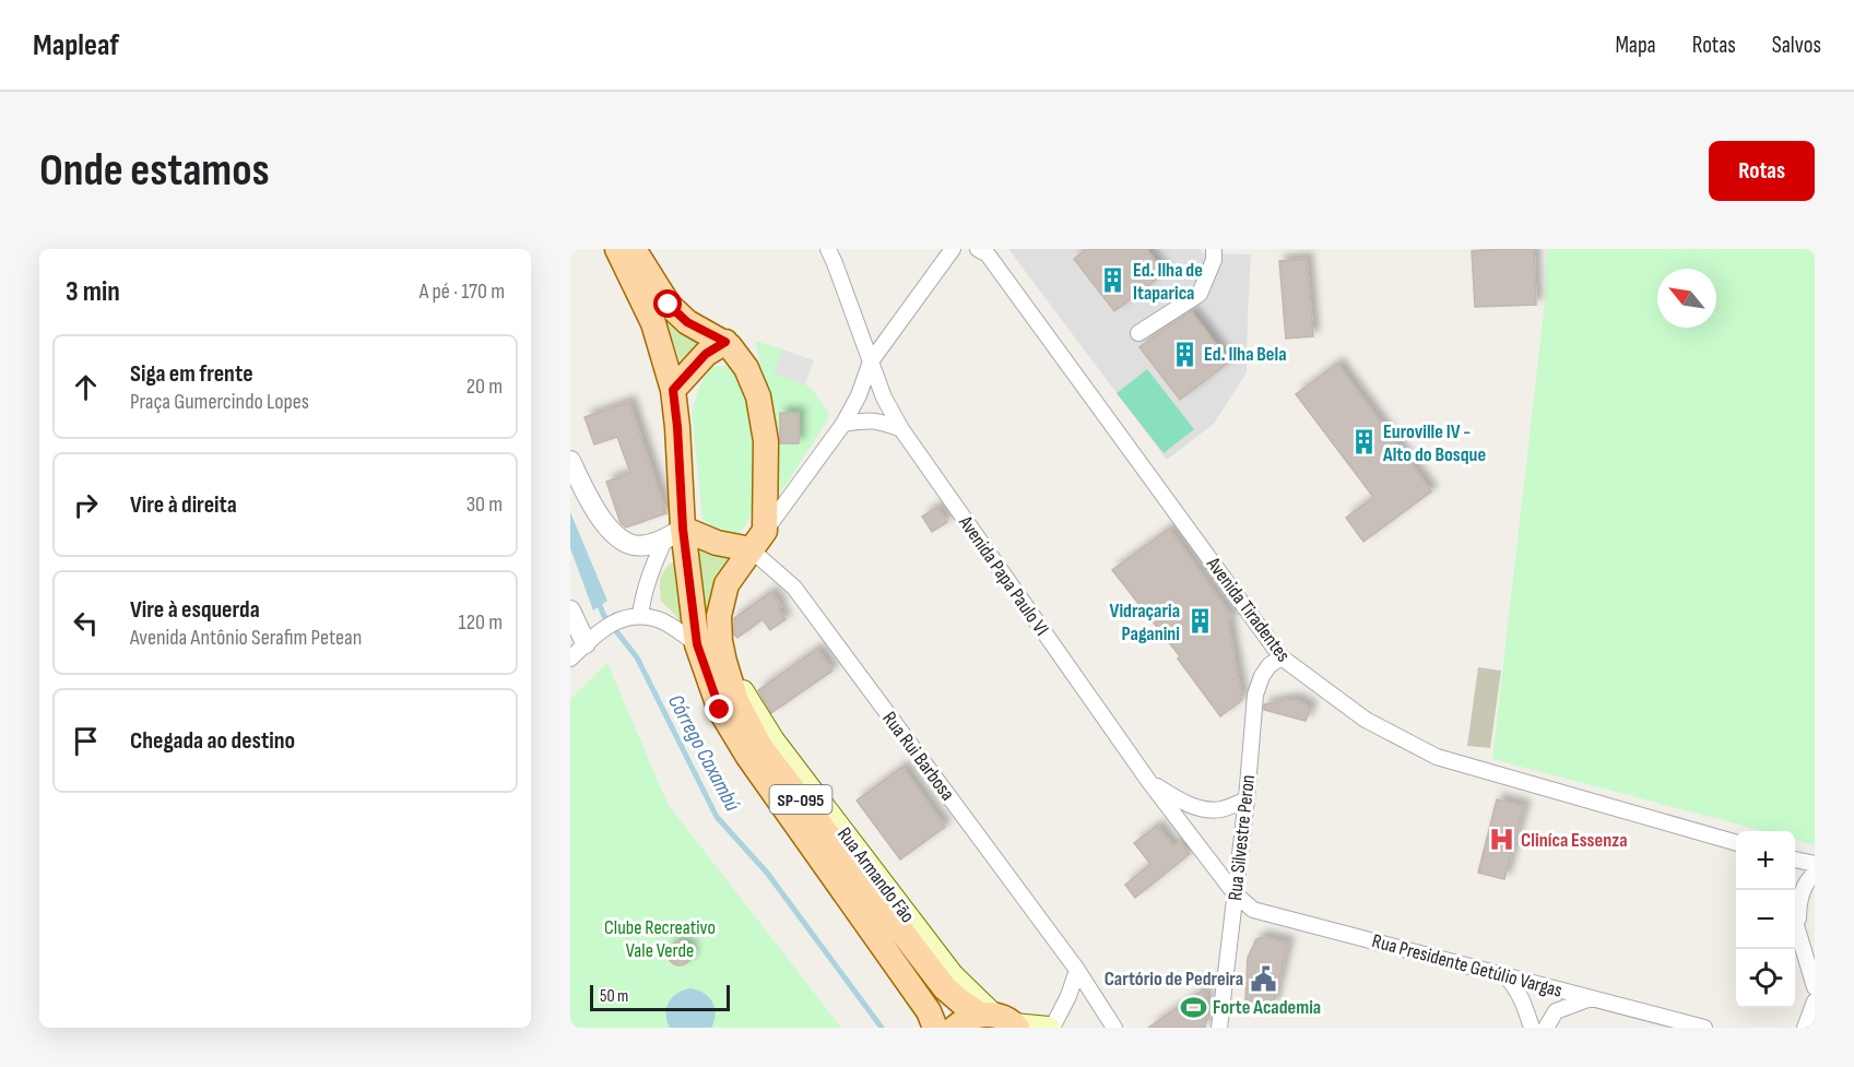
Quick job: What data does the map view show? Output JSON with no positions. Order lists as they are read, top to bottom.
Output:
{
  "streets": {
    "main road": ["SP-095"],
    "street": [
      "Avenida Papa Paulo VI",
      "Avenida Tiradentes",
      "Rua Rui Barbosa",
      "Rua Silvestre Peron",
      "Rua Presidente Getúlio Vargas"
    ]
  },
  "crossings": [
    ["Avenida Papa Paulo VI", "Rua Silvestre Peron"],
    ["Avenida Papa Paulo VI", "Rua Presidente Getúlio Vargas"],
    ["Avenida Tiradentes", "Rua Silvestre Peron"],
    ["Rua Rui Barbosa", "SP-095"],
    ["Rua Silvestre Peron", "Rua Presidente Getúlio Vargas"]
  ],
  "water": ["Córrego Caxambú"],
  "parks": ["Clube Recreativo Vale Verde"],
  "places": {
    "building": [
      "Ed. Ilha de Itaparica",
      "Ed. Ilha Bela",
      "Euroville IV - Alto do Bosque",
      "Vidraçaria Paganini"
    ],
    "hospital": ["Cliníca Essenza"],
    "public building": ["Cartório de Pedreira"],
    "sports": ["Forte Academia"]
  },
  "scale_bar": "50 m",
  "north": "top left",
  "page": {
    "header": "Mapleaf",
    "nav": ["Mapa", "Rotas", "Salvos"],
    "buttons": "Rotas",
    "title": "Onde estamos",
    "heading": ["3 min", "A pé · 170 m"],
    "list": [
      ["Siga em frente", "Praça Gumercindo Lopes", "20 m"],
      ["Vire à direita", "30 m"],
      ["Vire à esquerda", "Avenida Antônio Serafim Petean", "120 m"],
      "Chegada ao destino"
    ],
    "map_buttons": ["+", "−"],
    "scale": "50 m"
  }
}
